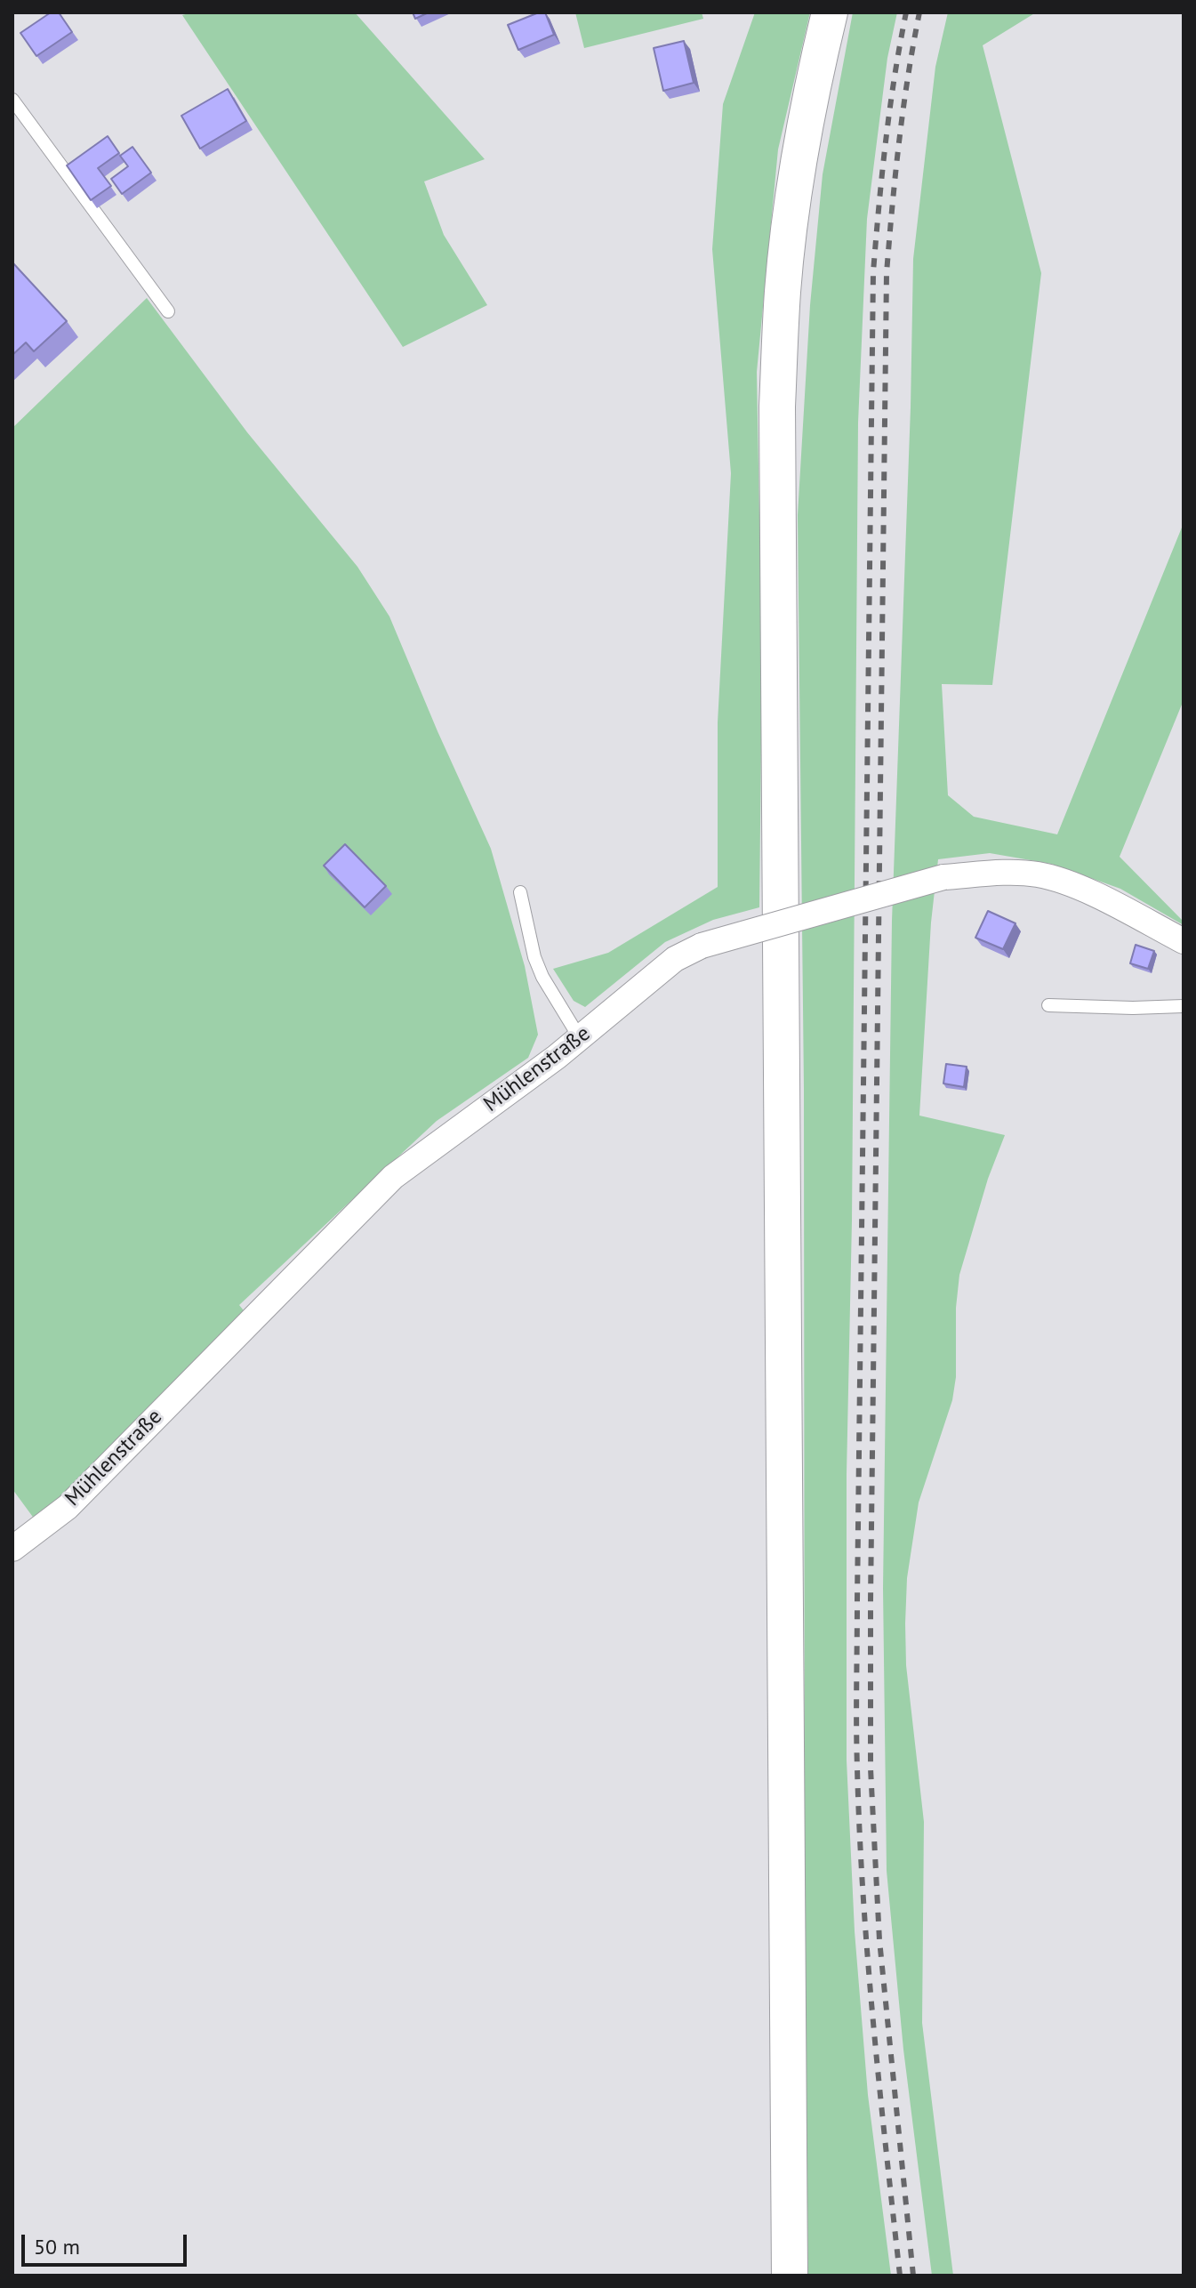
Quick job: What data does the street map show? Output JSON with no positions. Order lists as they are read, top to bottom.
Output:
{
  "streets": {
    "street": ["Mühlenstraße"]
  },
  "scale_bar": "50 m"
}
